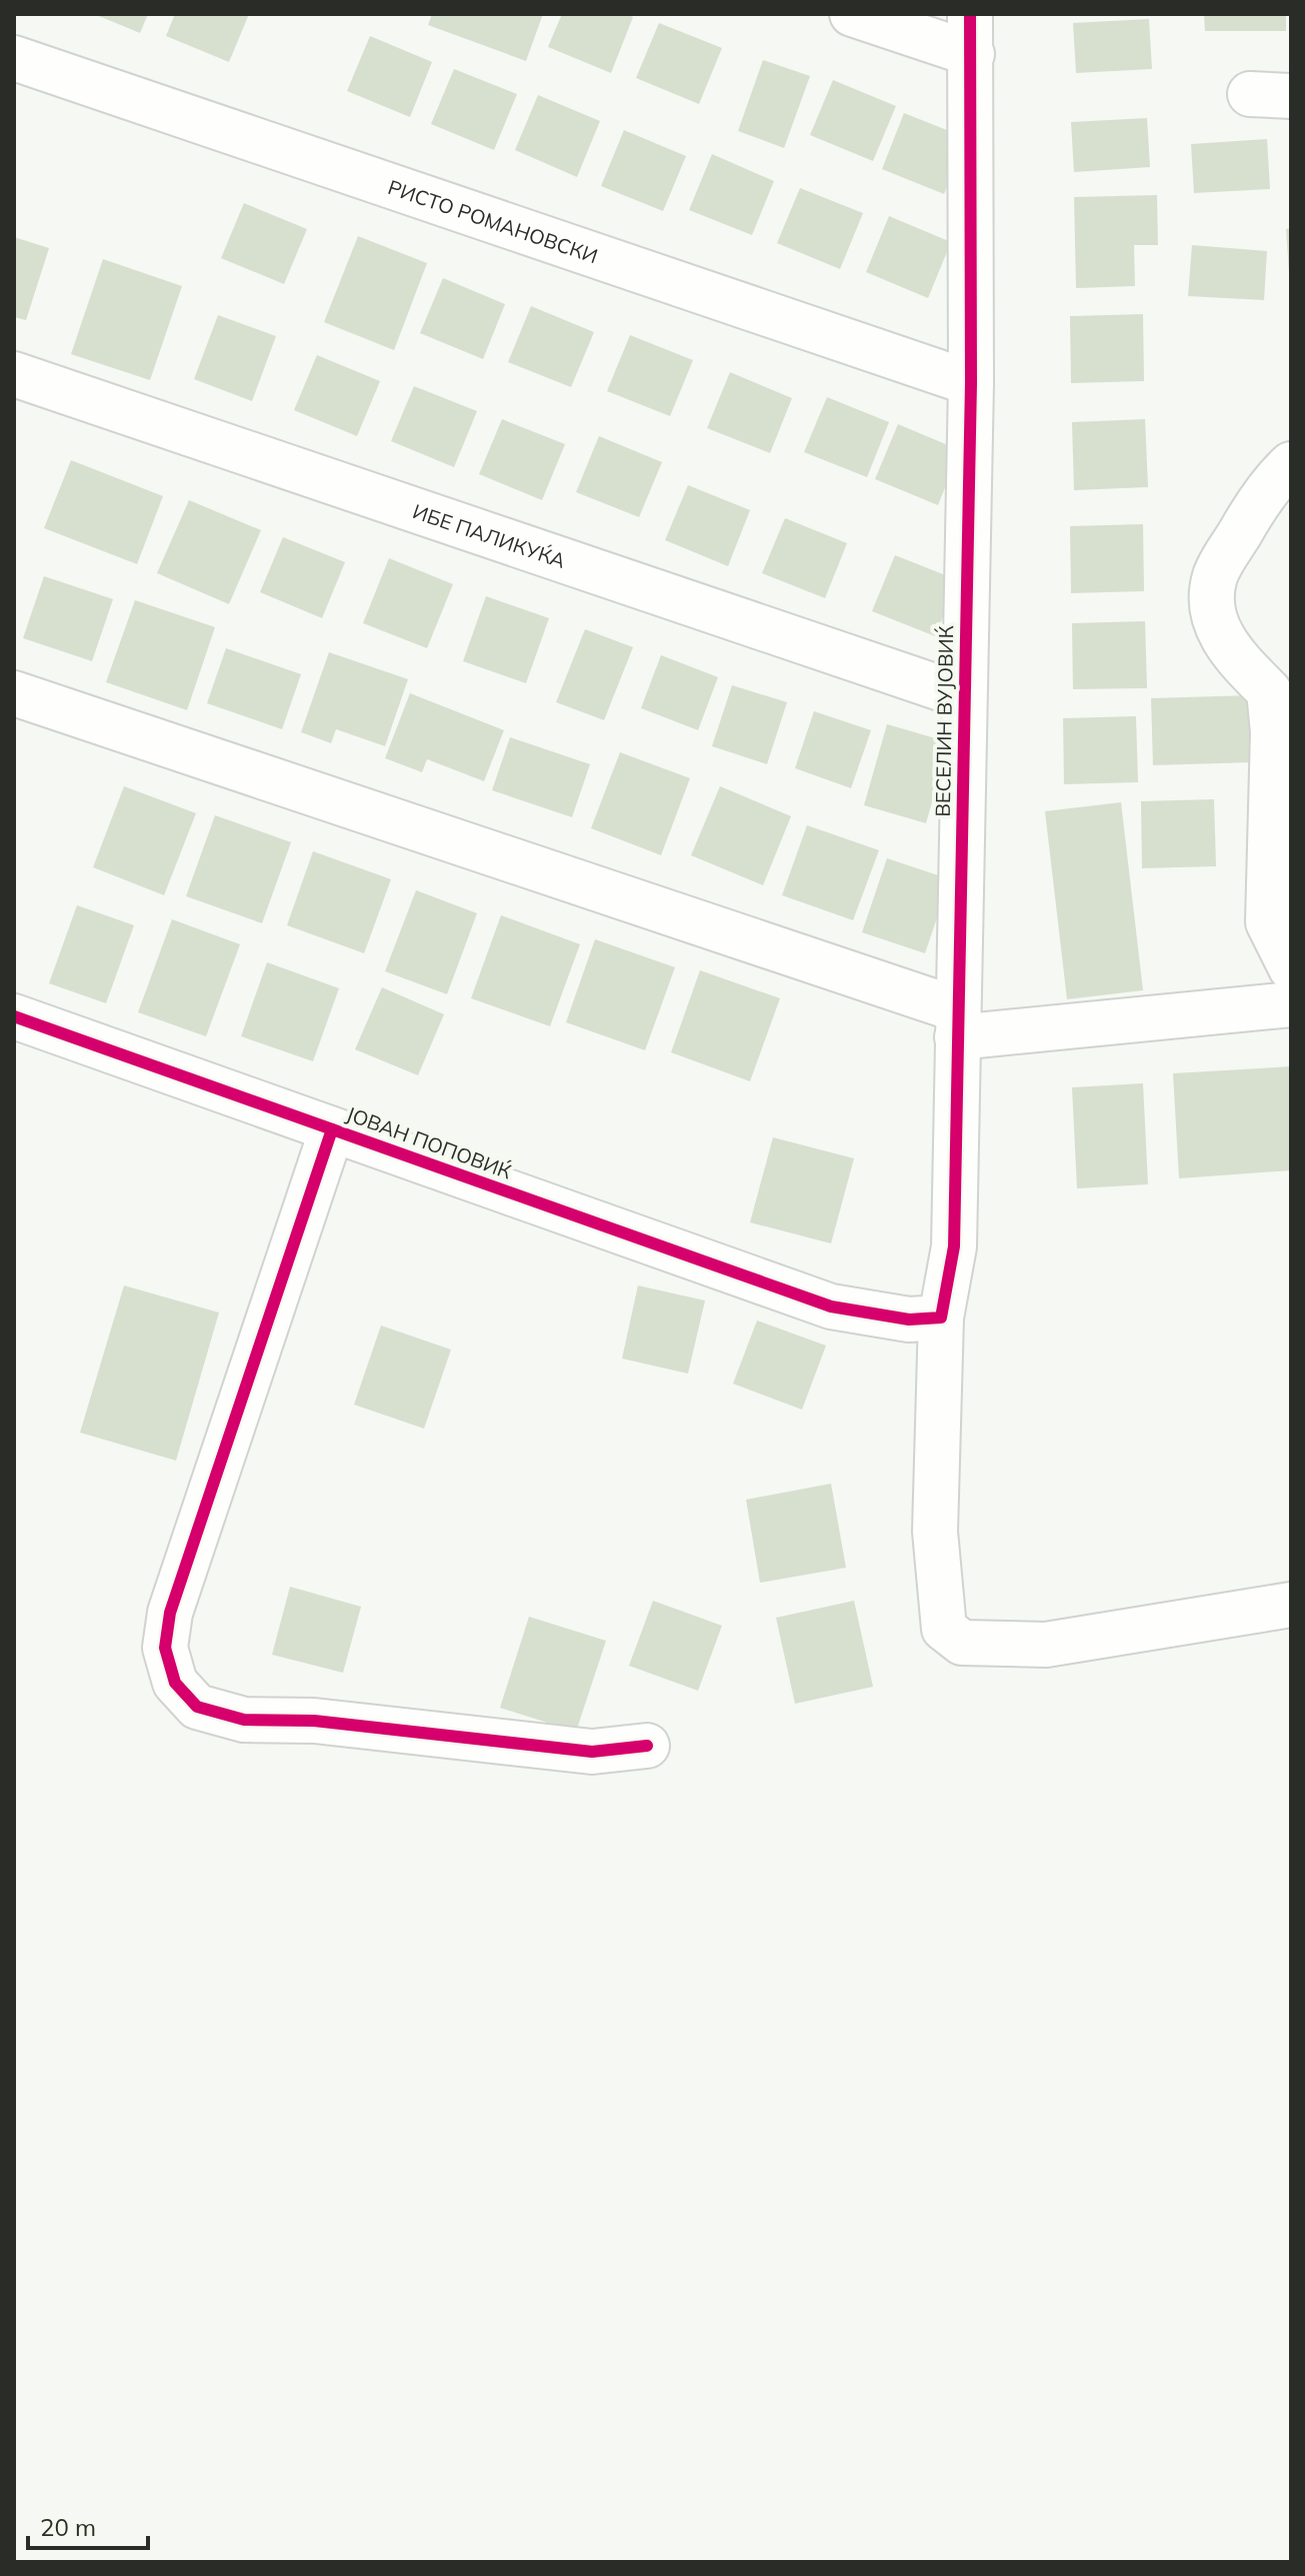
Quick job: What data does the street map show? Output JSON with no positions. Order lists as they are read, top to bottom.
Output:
{
  "streets": {
    "street": [
      "РИСТО РОМАНОВСКИ",
      "ИБЕ ПАЛИКУЌА",
      "ВЕСЕЛИН ВУЈОВИЌ",
      "ЈОВАН ПОПОВИЌ"
    ]
  },
  "crossings": [
    ["РИСТО РОМАНОВСКИ", "ВЕСЕЛИН ВУЈОВИЌ"],
    ["ИБЕ ПАЛИКУЌА", "ВЕСЕЛИН ВУЈОВИЌ"],
    ["ВЕСЕЛИН ВУЈОВИЌ", "ЈОВАН ПОПОВИЌ"]
  ],
  "scale_bar": "20 m"
}
